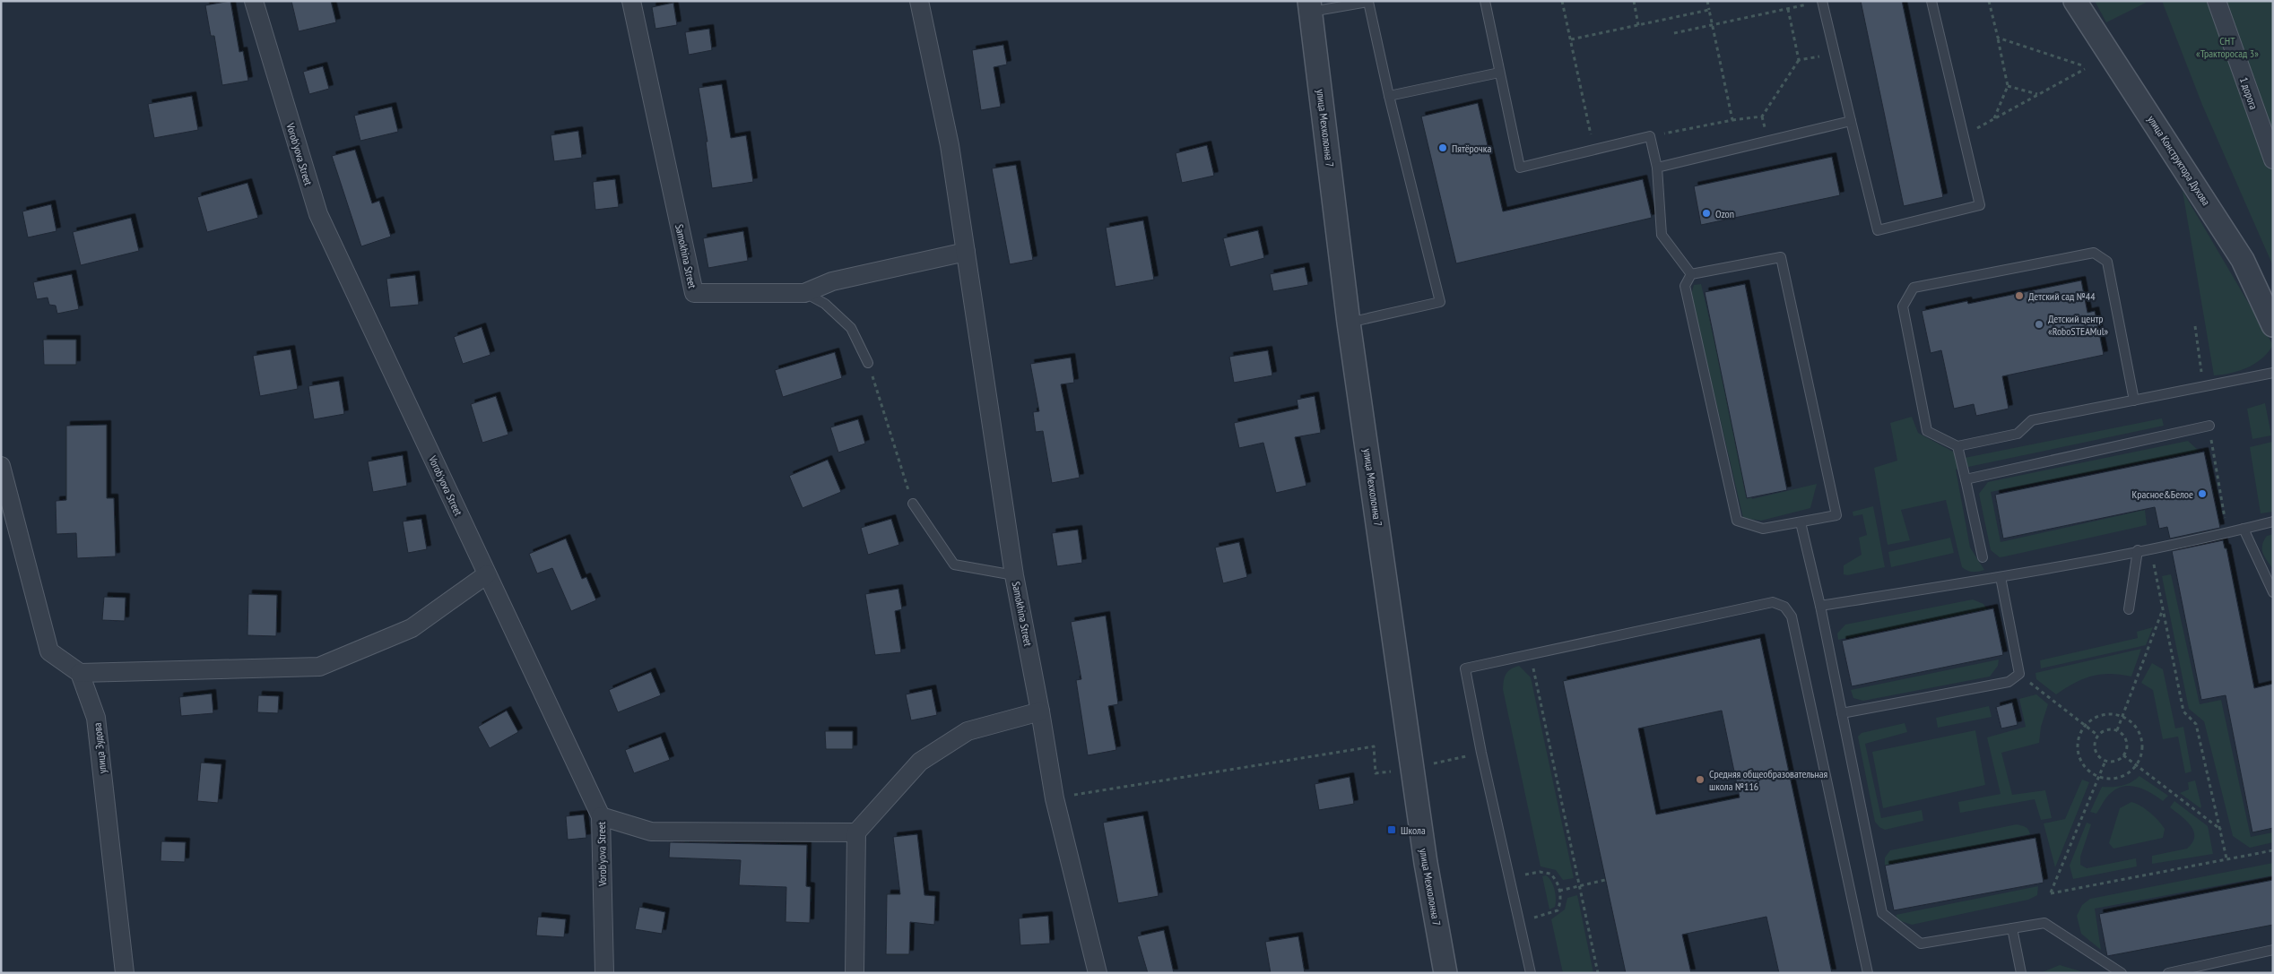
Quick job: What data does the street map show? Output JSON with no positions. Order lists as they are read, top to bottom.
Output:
{
  "streets": {
    "street": [
      "1 дорога",
      "улица Мехколонна 7",
      "Vorob'yova Street",
      "улица Конструктора Духова",
      "Samokhina Street",
      "улица Зудова"
    ]
  },
  "parks": ["СНТ «Тракторосад 3»"],
  "places": {
    "other": [
      "Пятёрочка",
      "Ozon",
      "Детский сад №44",
      "Детский центр «RoboSTEAMul»",
      "Красное&Белое",
      "Средняя общеобразовательная школа №116"
    ],
    "transit": ["Школа"]
  }
}
